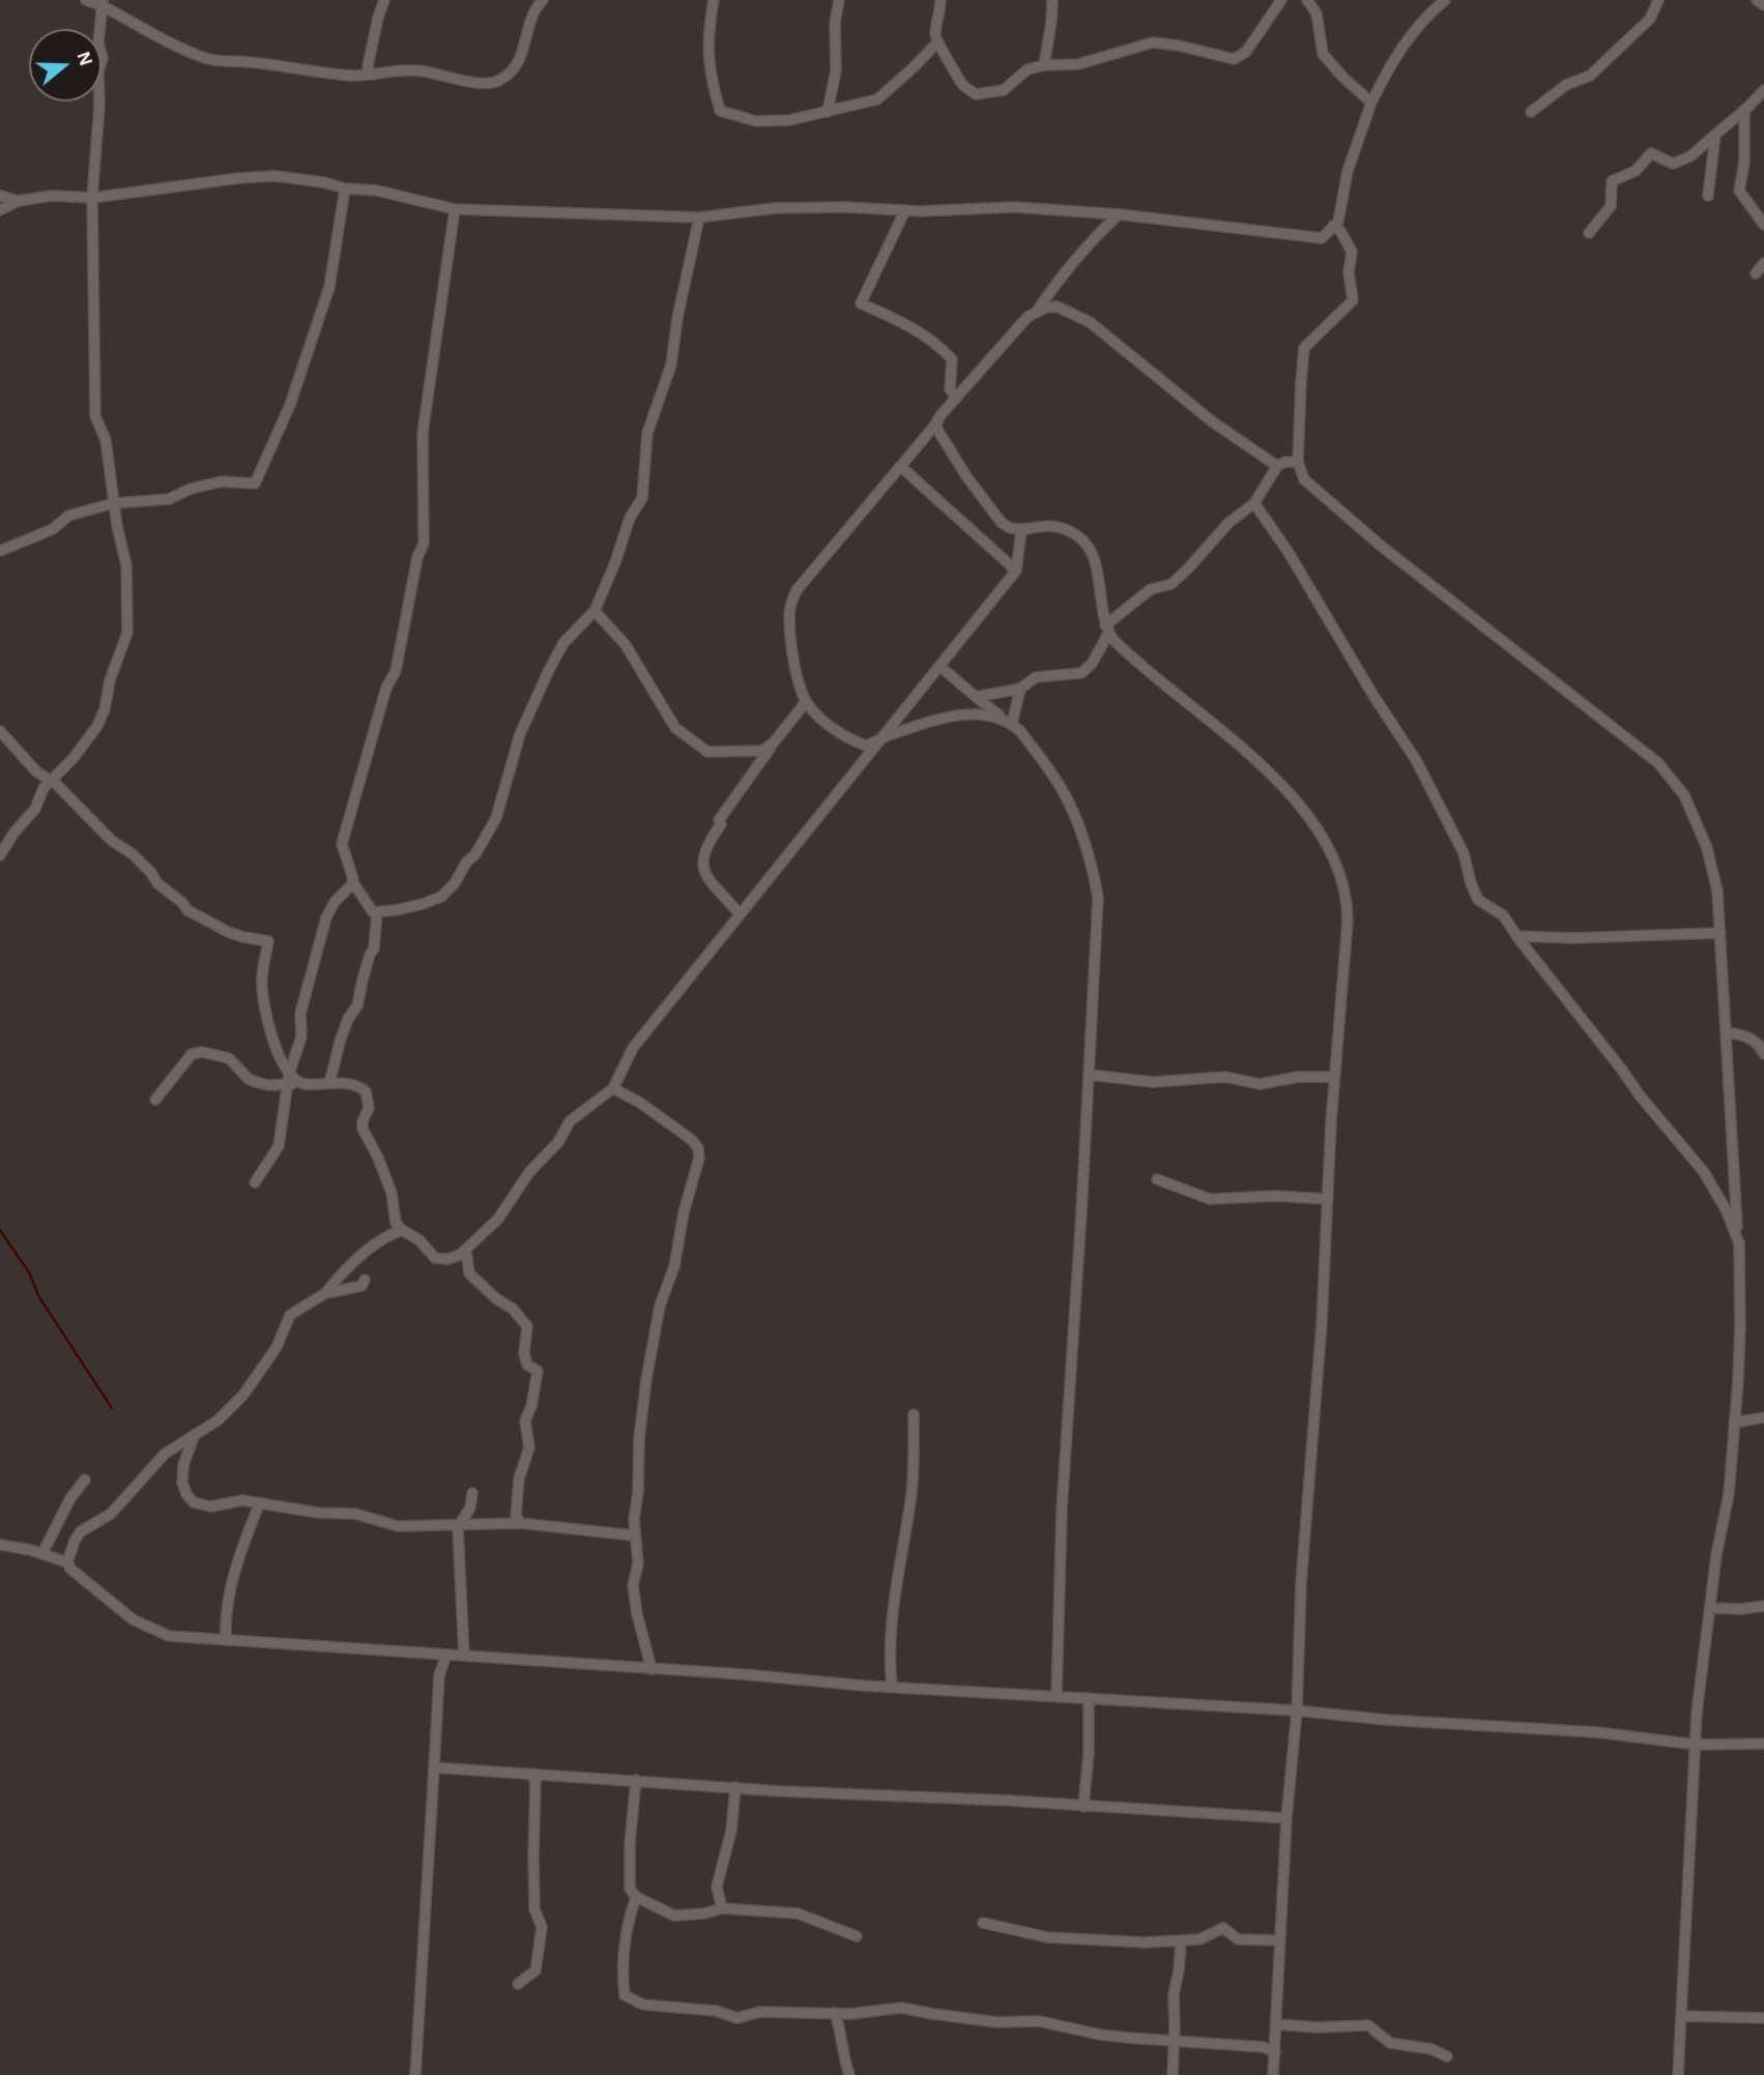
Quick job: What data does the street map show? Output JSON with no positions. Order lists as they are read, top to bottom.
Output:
{
  "north": "right"
}
